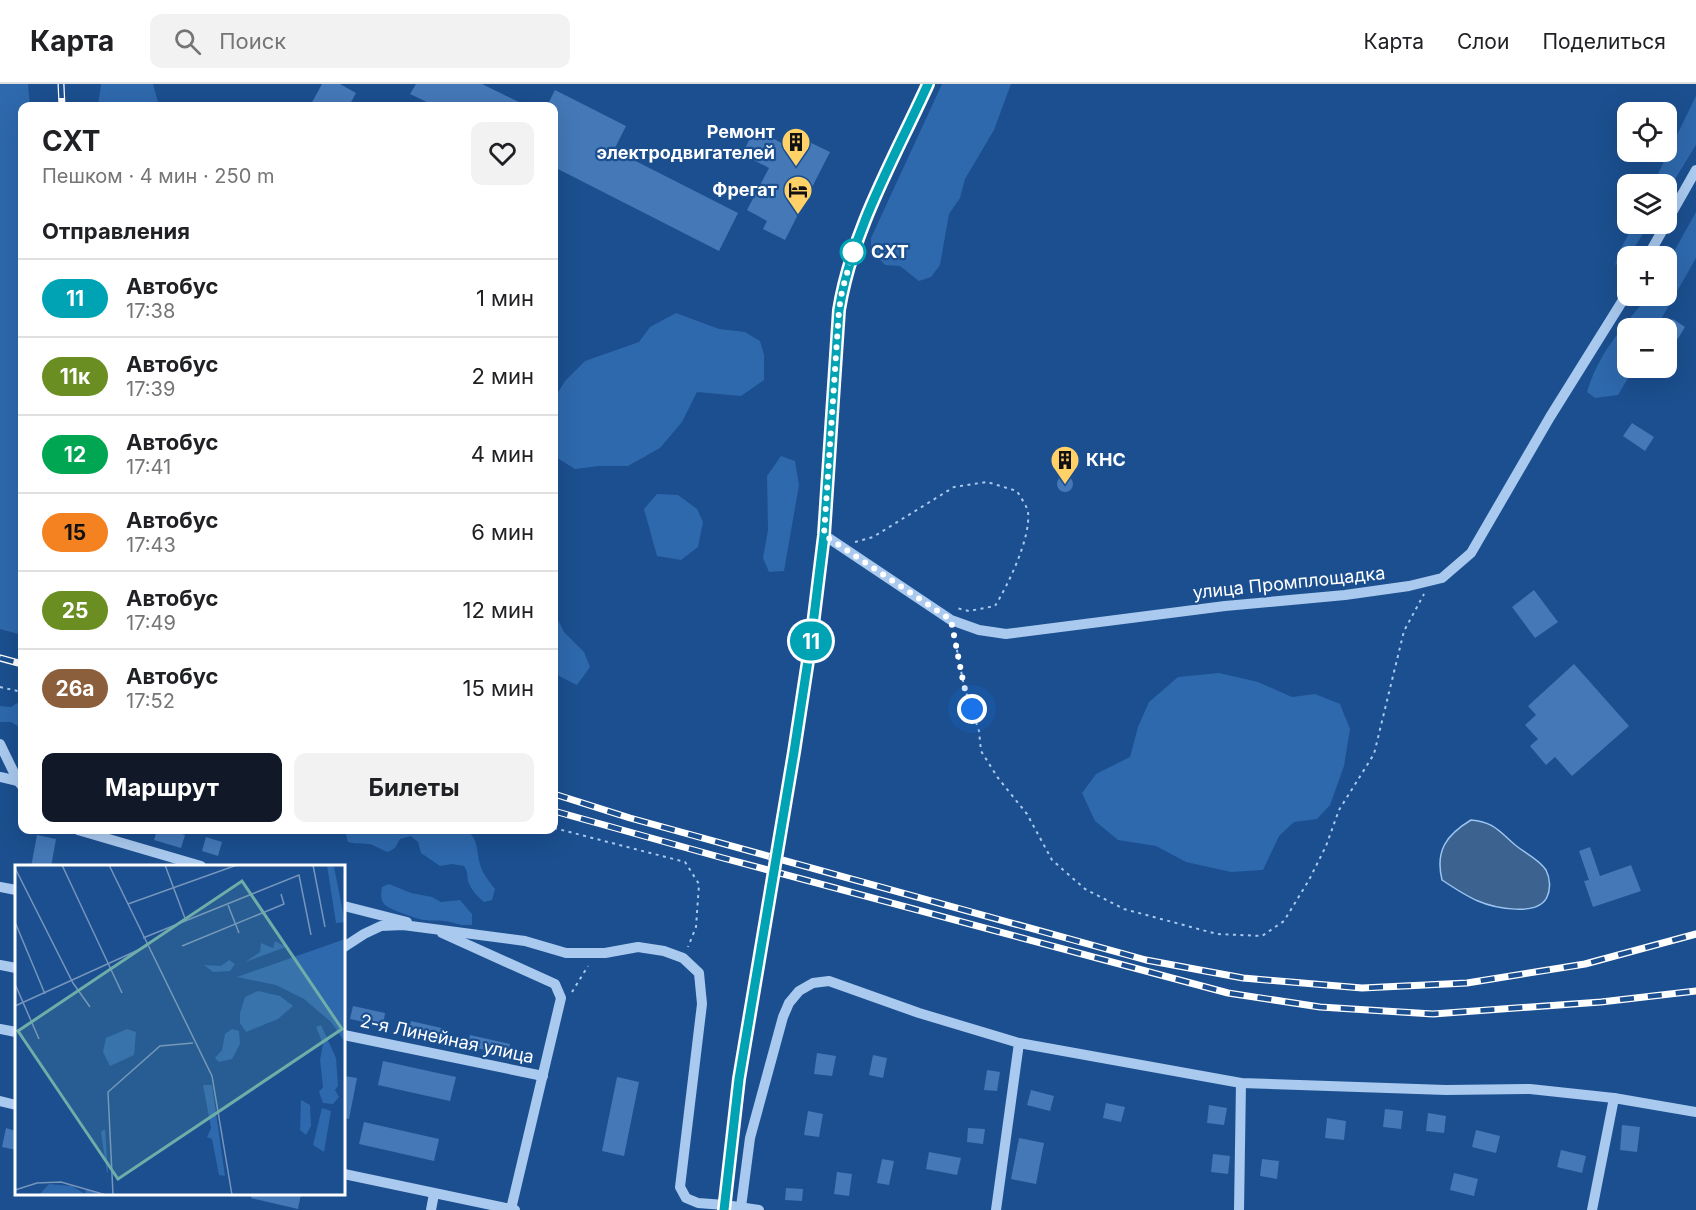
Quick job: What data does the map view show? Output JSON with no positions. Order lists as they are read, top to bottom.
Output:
{
  "streets": {
    "street": ["улица Промплощадка", "2-я Линейная улица"]
  },
  "places": {
    "building": ["Ремонт электродвигателей", "КНС"],
    "hotel": ["Фрегат"],
    "other": ["СХТ"]
  },
  "lines": ["bus line 11"],
  "page": {
    "header": "Карта",
    "search": "Поиск",
    "nav": ["Карта", "Слои", "Поделиться"],
    "on_map": "11",
    "map_buttons": ["+", "−"],
    "heading": [
      ["СХТ", "Пешком · 4 мин · 250 m"],
      "Отправления"
    ],
    "list": [
      {
        "mark": "11",
        "name": "Автобус",
        "note": "17:38",
        "value": "1 мин"
      },
      {
        "mark": "11к",
        "name": "Автобус",
        "note": "17:39",
        "value": "2 мин"
      },
      {
        "mark": "12",
        "name": "Автобус",
        "note": "17:41",
        "value": "4 мин"
      },
      {
        "mark": "15",
        "name": "Автобус",
        "note": "17:43",
        "value": "6 мин"
      },
      {
        "mark": "25",
        "name": "Автобус",
        "note": "17:49",
        "value": "12 мин"
      },
      {
        "mark": "26а",
        "name": "Автобус",
        "note": "17:52",
        "value": "15 мин"
      }
    ],
    "buttons": ["Маршрут", "Билеты"]
  }
}
